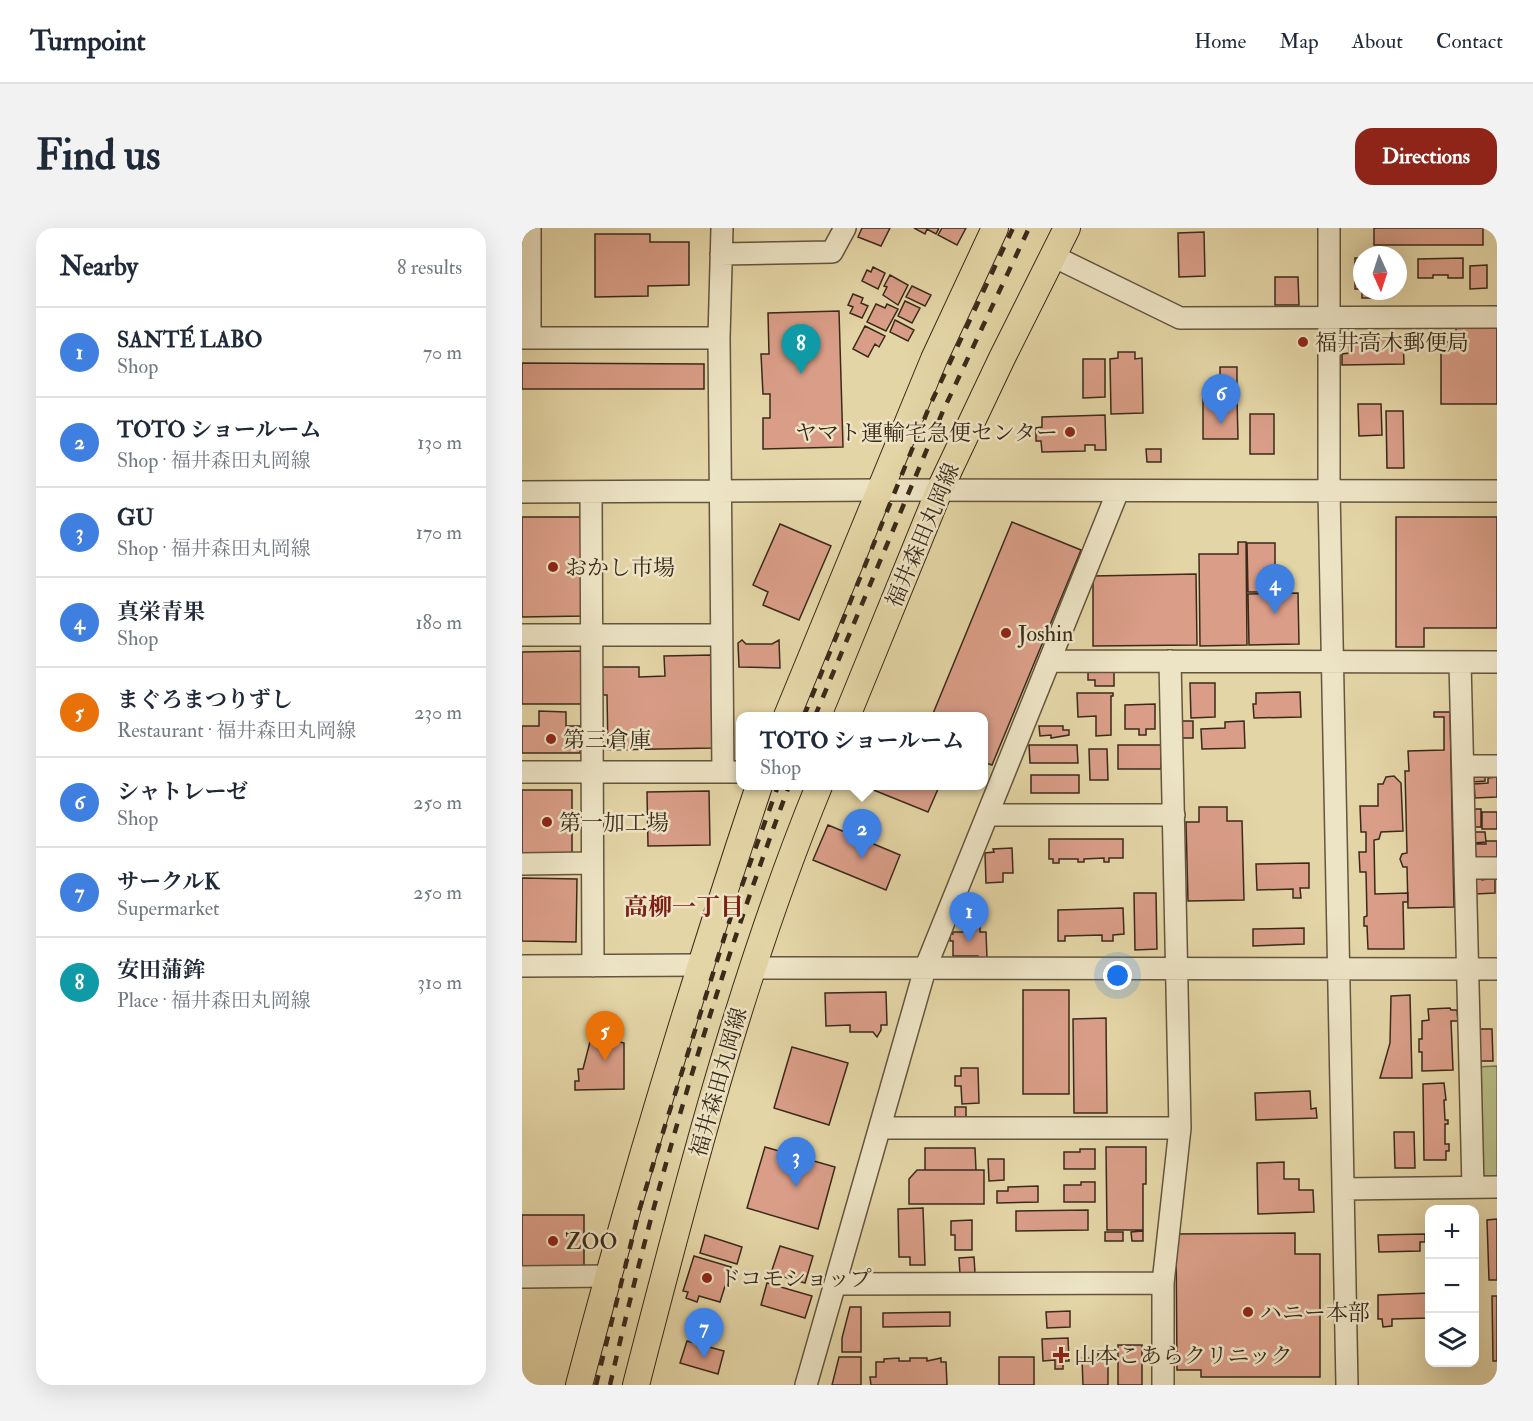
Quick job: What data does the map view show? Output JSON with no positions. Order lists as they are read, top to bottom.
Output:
{
  "streets": {
    "main road": ["福井森田丸岡線"]
  },
  "districts": ["高柳一丁目"],
  "places": {
    "other": [
      "福井高木郵便局",
      "ヤマト運輸宅急便センター",
      "おかし市場",
      "Joshin",
      "第三倉庫",
      "第一加工場",
      "ZOO",
      "ドコモショップ",
      "ハニー本部"
    ],
    "health": ["山本こあらクリニック"]
  },
  "north": "bottom",
  "page": {
    "header": "Turnpoint",
    "nav": [
      "Home",
      "Map",
      "About",
      "Contact"
    ],
    "buttons": "Directions",
    "title": "Find us",
    "heading": ["Nearby", "8 results"],
    "list": [
      {
        "mark": "1",
        "name": "SANTÉ LABO",
        "note": "Shop",
        "value": "70 m"
      },
      {
        "mark": "2",
        "name": "TOTO ショールーム",
        "note": "Shop · 福井森田丸岡線",
        "value": "130 m"
      },
      {
        "mark": "3",
        "name": "GU",
        "note": "Shop · 福井森田丸岡線",
        "value": "170 m"
      },
      {
        "mark": "4",
        "name": "真栄青果",
        "note": "Shop",
        "value": "180 m"
      },
      {
        "mark": "5",
        "name": "まぐろまつりずし",
        "note": "Restaurant · 福井森田丸岡線",
        "value": "230 m"
      },
      {
        "mark": "6",
        "name": "シャトレーゼ",
        "note": "Shop",
        "value": "250 m"
      },
      {
        "mark": "7",
        "name": "サークルK",
        "note": "Supermarket",
        "value": "250 m"
      },
      {
        "mark": "8",
        "name": "安田蒲鉾",
        "note": "Place · 福井森田丸岡線",
        "value": "310 m"
      }
    ],
    "pins": [
      "8",
      "6",
      "4",
      "2",
      "1",
      "5",
      "3",
      "7"
    ],
    "popup": ["TOTO ショールーム", "Shop"],
    "map_buttons": ["+", "−"]
  }
}
